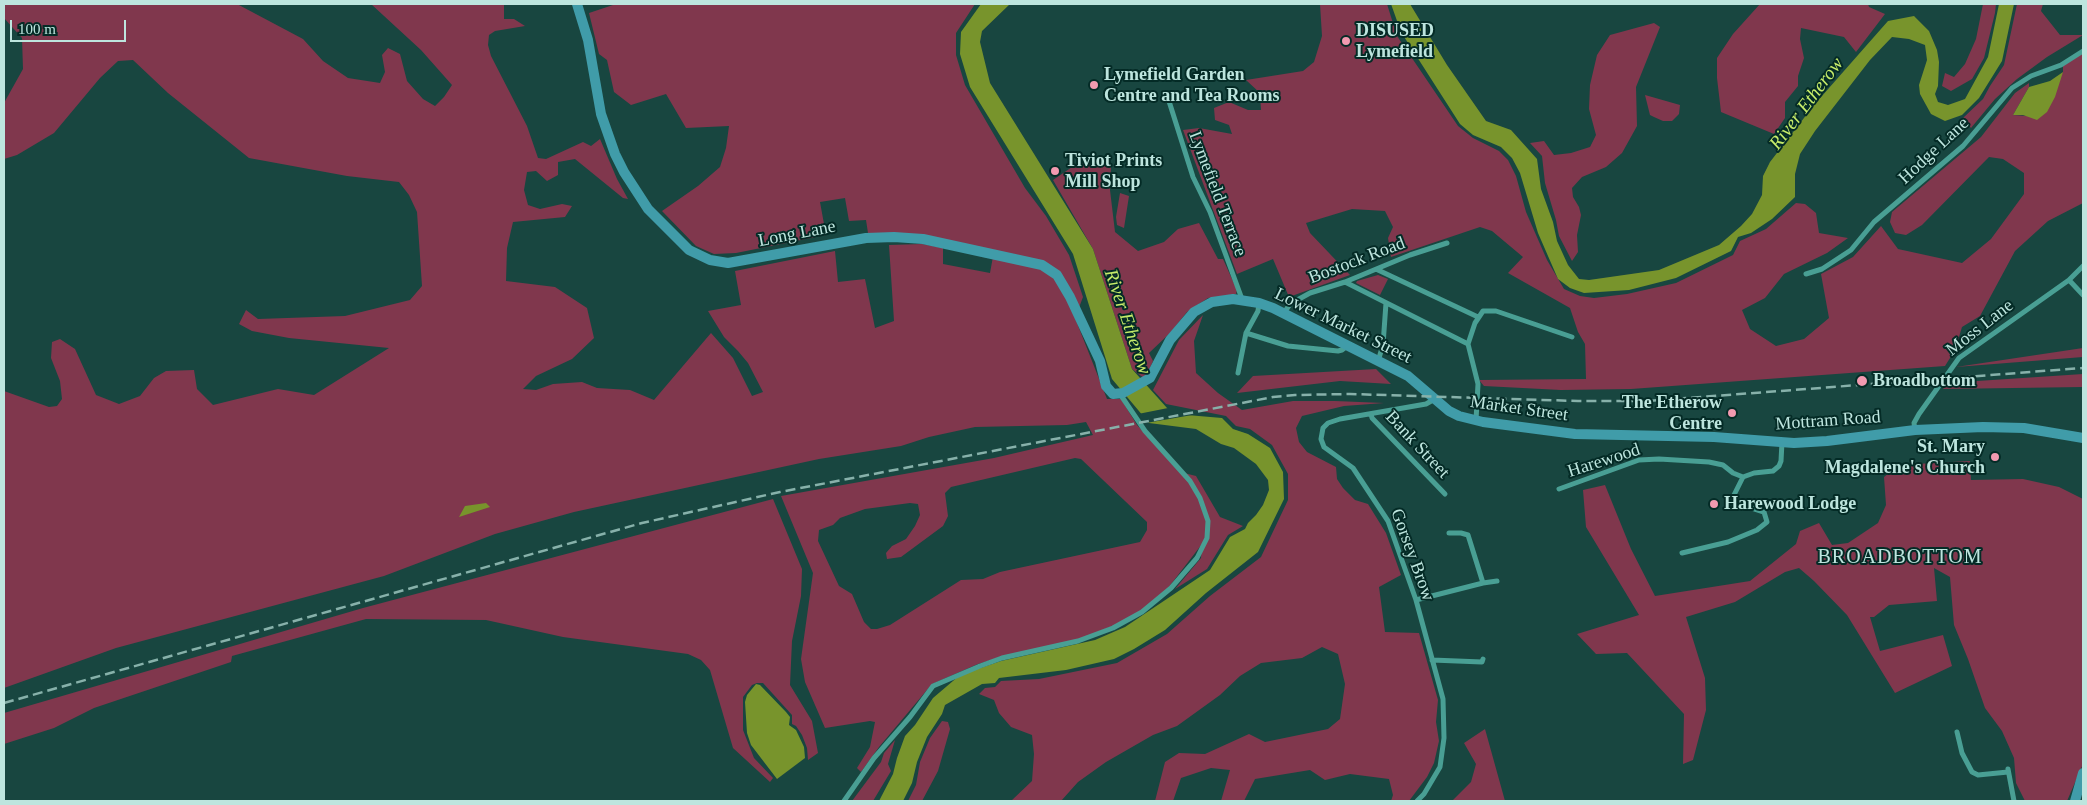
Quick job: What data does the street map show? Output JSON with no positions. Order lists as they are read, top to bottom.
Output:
{
  "streets": {
    "street": [
      "Hodge Lane",
      "Lymefield Terrace",
      "Long Lane",
      "Bostock Road",
      "Lower Market Street",
      "Moss Lane",
      "Market Street",
      "Mottram Road",
      "Bank Street",
      "Harewood",
      "Gorsey Brow"
    ]
  },
  "crossings": [
    ["Lymefield Terrace", "Lower Market Street"],
    ["Long Lane", "Lower Market Street"],
    ["Bostock Road", "Lower Market Street"],
    ["Lower Market Street", "Market Street"],
    ["Lower Market Street", "Gorsey Brow"],
    ["Moss Lane", "Mottram Road"],
    ["Market Street", "Mottram Road"],
    ["Market Street", "Gorsey Brow"],
    ["Bank Street", "Gorsey Brow"]
  ],
  "districts": ["BROADBOTTOM"],
  "water": ["River Etherow"],
  "places": [
    "DISUSED Lymefield",
    "Lymefield Garden Centre and Tea Rooms",
    "Tiviot Prints Mill Shop",
    "Broadbottom",
    "The Etherow Centre",
    "St. Mary Magdalene's Church",
    "Harewood Lodge"
  ],
  "scale_bar": "100 m"
}
